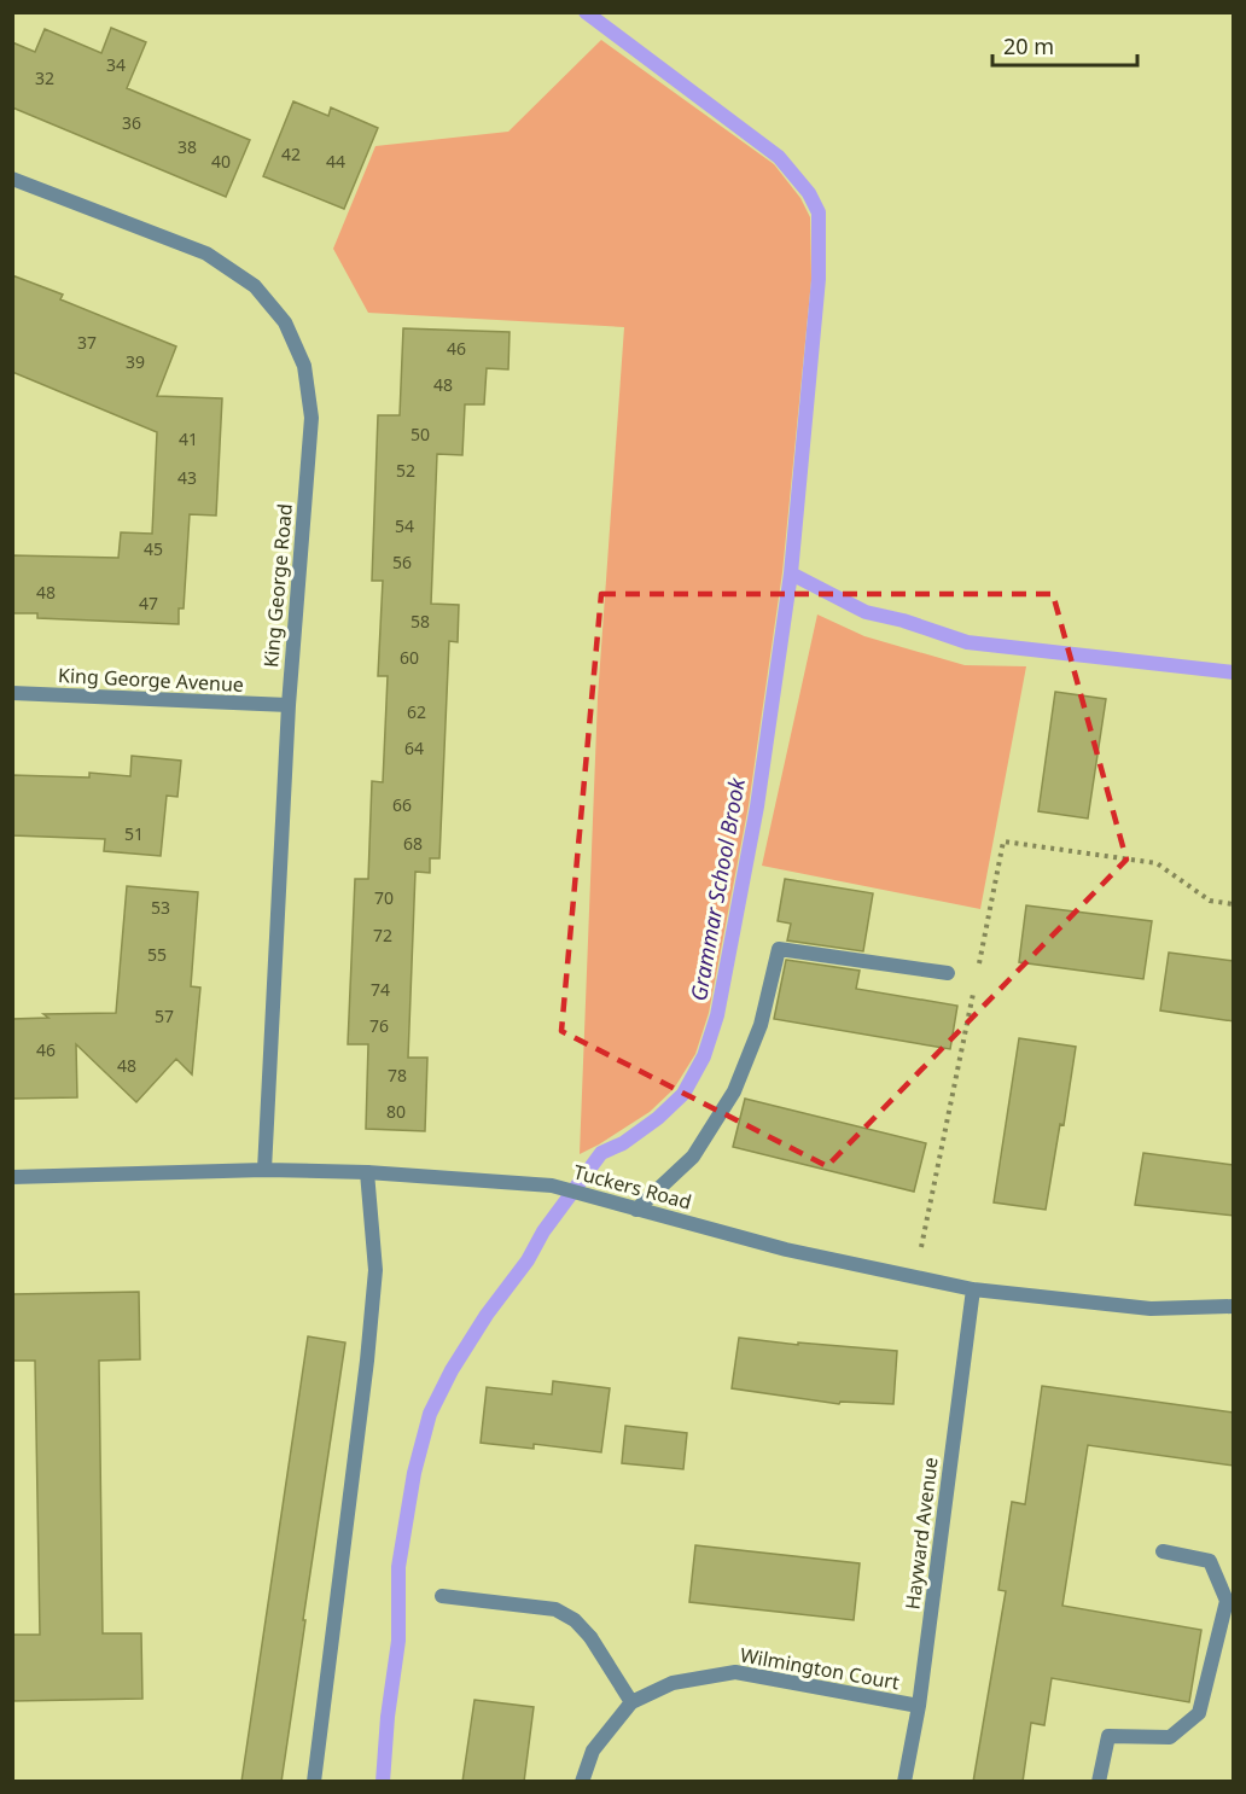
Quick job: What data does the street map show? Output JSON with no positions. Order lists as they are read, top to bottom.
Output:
{
  "streets": {
    "street": [
      "King George Road",
      "King George Avenue",
      "Tuckers Road",
      "Hayward Avenue",
      "Wilmington Court"
    ]
  },
  "crossings": [
    ["King George Road", "King George Avenue"],
    ["King George Road", "Tuckers Road"],
    ["Tuckers Road", "Hayward Avenue"],
    ["Hayward Avenue", "Wilmington Court"]
  ],
  "water": ["Grammar School Brook"],
  "house_numbers": [
    "34",
    "32",
    "36",
    "38",
    "42",
    "40",
    "44",
    "37",
    "46",
    "39",
    "48",
    "50",
    "41",
    "52",
    "43",
    "54",
    "45",
    "56",
    "48",
    "47",
    "58",
    "60",
    "62",
    "64",
    "66",
    "51",
    "68",
    "70",
    "53",
    "72",
    "55",
    "74",
    "57",
    "76",
    "46",
    "48",
    "78",
    "80"
  ],
  "scale_bar": "20 m"
}
